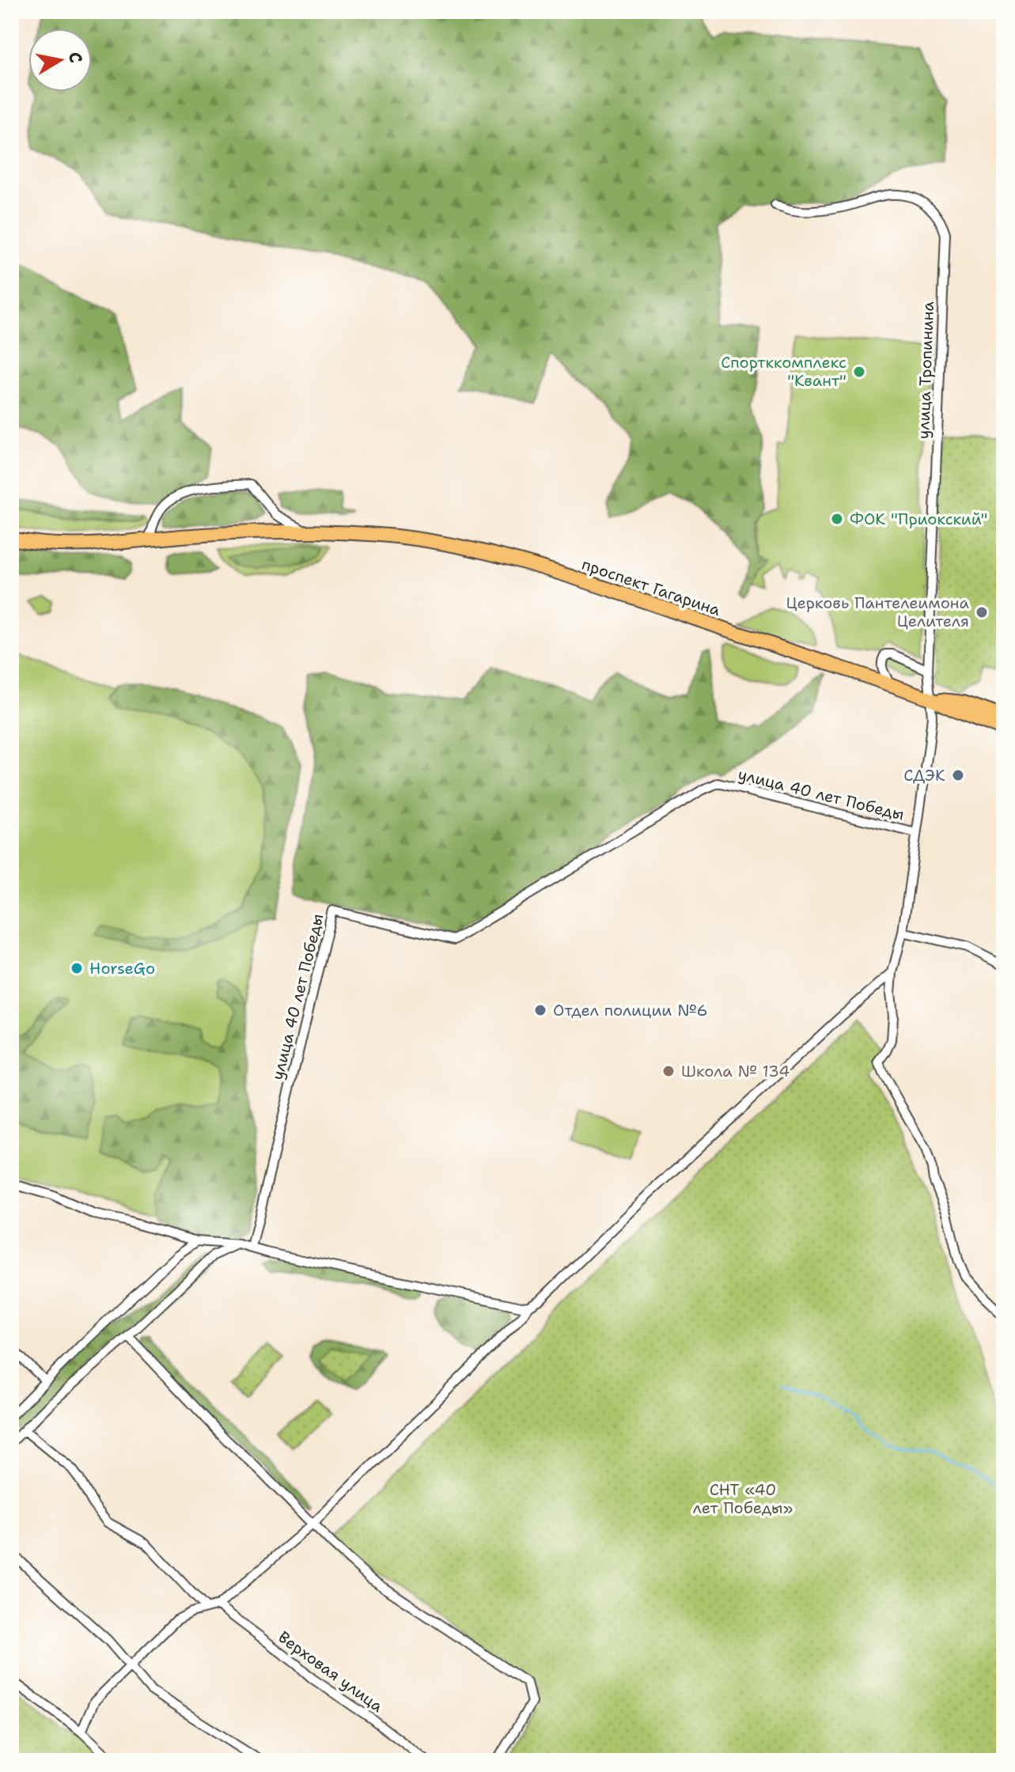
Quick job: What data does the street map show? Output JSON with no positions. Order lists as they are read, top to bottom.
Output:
{
  "streets": {
    "main road": ["проспект Гагарина"],
    "street": ["улица Тропинина", "улица 40 лет Победы", "Верховая улица"]
  },
  "crossings": [
    ["улица Тропинина", "проспект Гагарина"],
    ["улица Тропинина", "улица 40 лет Победы"]
  ],
  "parks": ["СНТ «40 лет Победы»"],
  "places": [
    "Спортккомплекс \"Квант\"",
    "ФОК \"Приокский\"",
    "Церковь Пантелеимона Целителя",
    "СДЭК",
    "HorseGo",
    "Отдел полиции №6",
    "Школа № 134"
  ],
  "north": "right"
}
